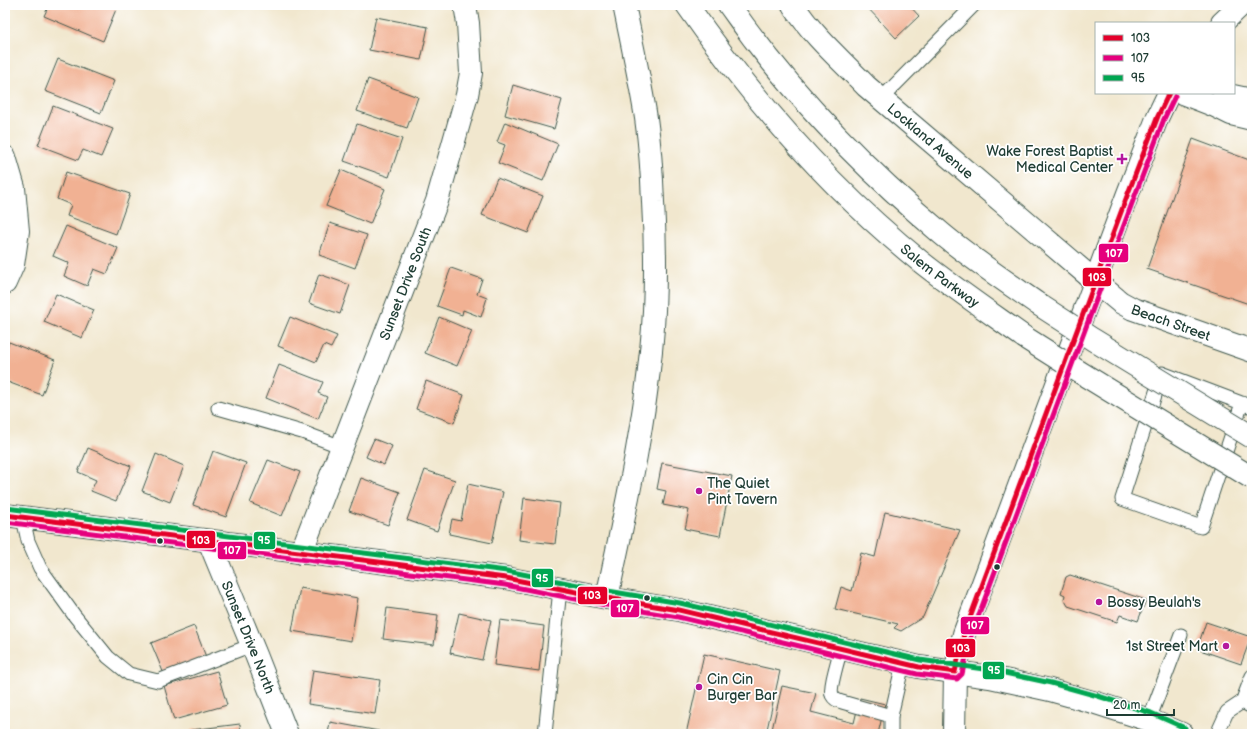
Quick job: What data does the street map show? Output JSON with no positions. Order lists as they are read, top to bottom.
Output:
{
  "streets": {
    "main road": [
      "Lockland Avenue",
      "Salem Parkway",
      "Sunset Drive South",
      "Beach Street",
      "Sunset Drive North"
    ]
  },
  "crossings": [
    ["Lockland Avenue", "Beach Street"]
  ],
  "places": {
    "health": ["Wake Forest Baptist Medical Center"],
    "other": [
      "The Quiet Pint Tavern",
      "Bossy Beulah's",
      "1st Street Mart",
      "Cin Cin Burger Bar"
    ]
  },
  "lines": ["transit line 103", "transit line 107", "transit line 95"],
  "legend": ["103", "107", "95"],
  "scale_bar": "20 m"
}
